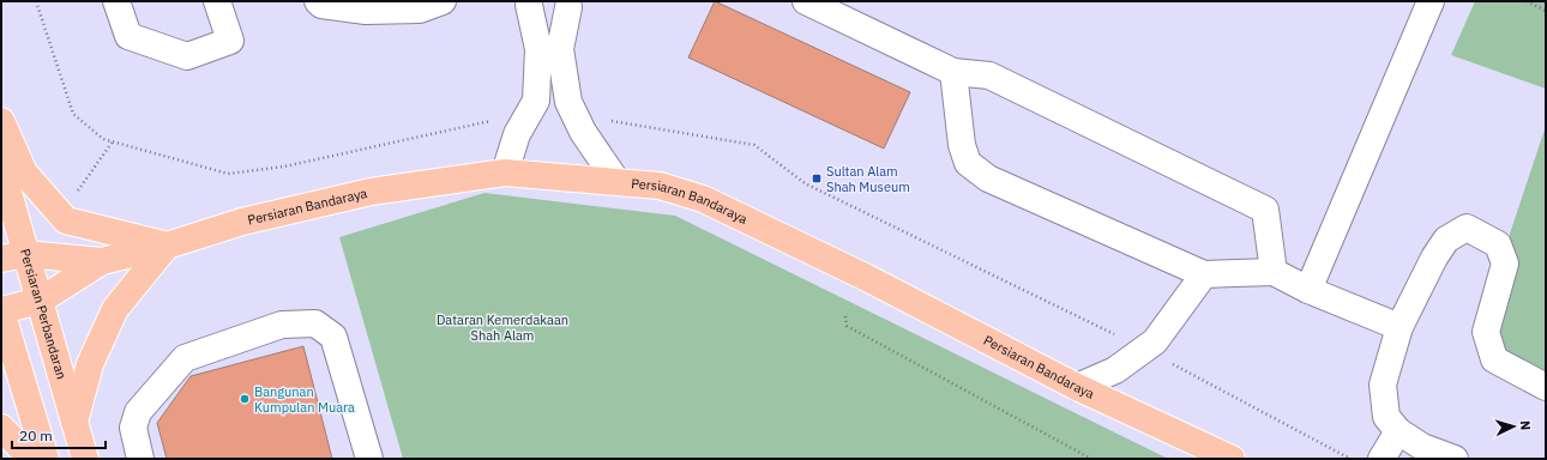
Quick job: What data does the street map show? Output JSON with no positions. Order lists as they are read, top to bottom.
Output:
{
  "streets": {
    "main road": ["Persiaran Bandaraya", "Persiaran Perbandaran"]
  },
  "crossings": [
    ["Persiaran Bandaraya", "Persiaran Perbandaran"]
  ],
  "parks": ["Dataran Kemerdakaan Shah Alam"],
  "places": {
    "transit": ["Sultan Alam Shah Museum"],
    "other": ["Bangunan Kumpulan Muara"]
  },
  "scale_bar": "20 m",
  "north": "right"
}
